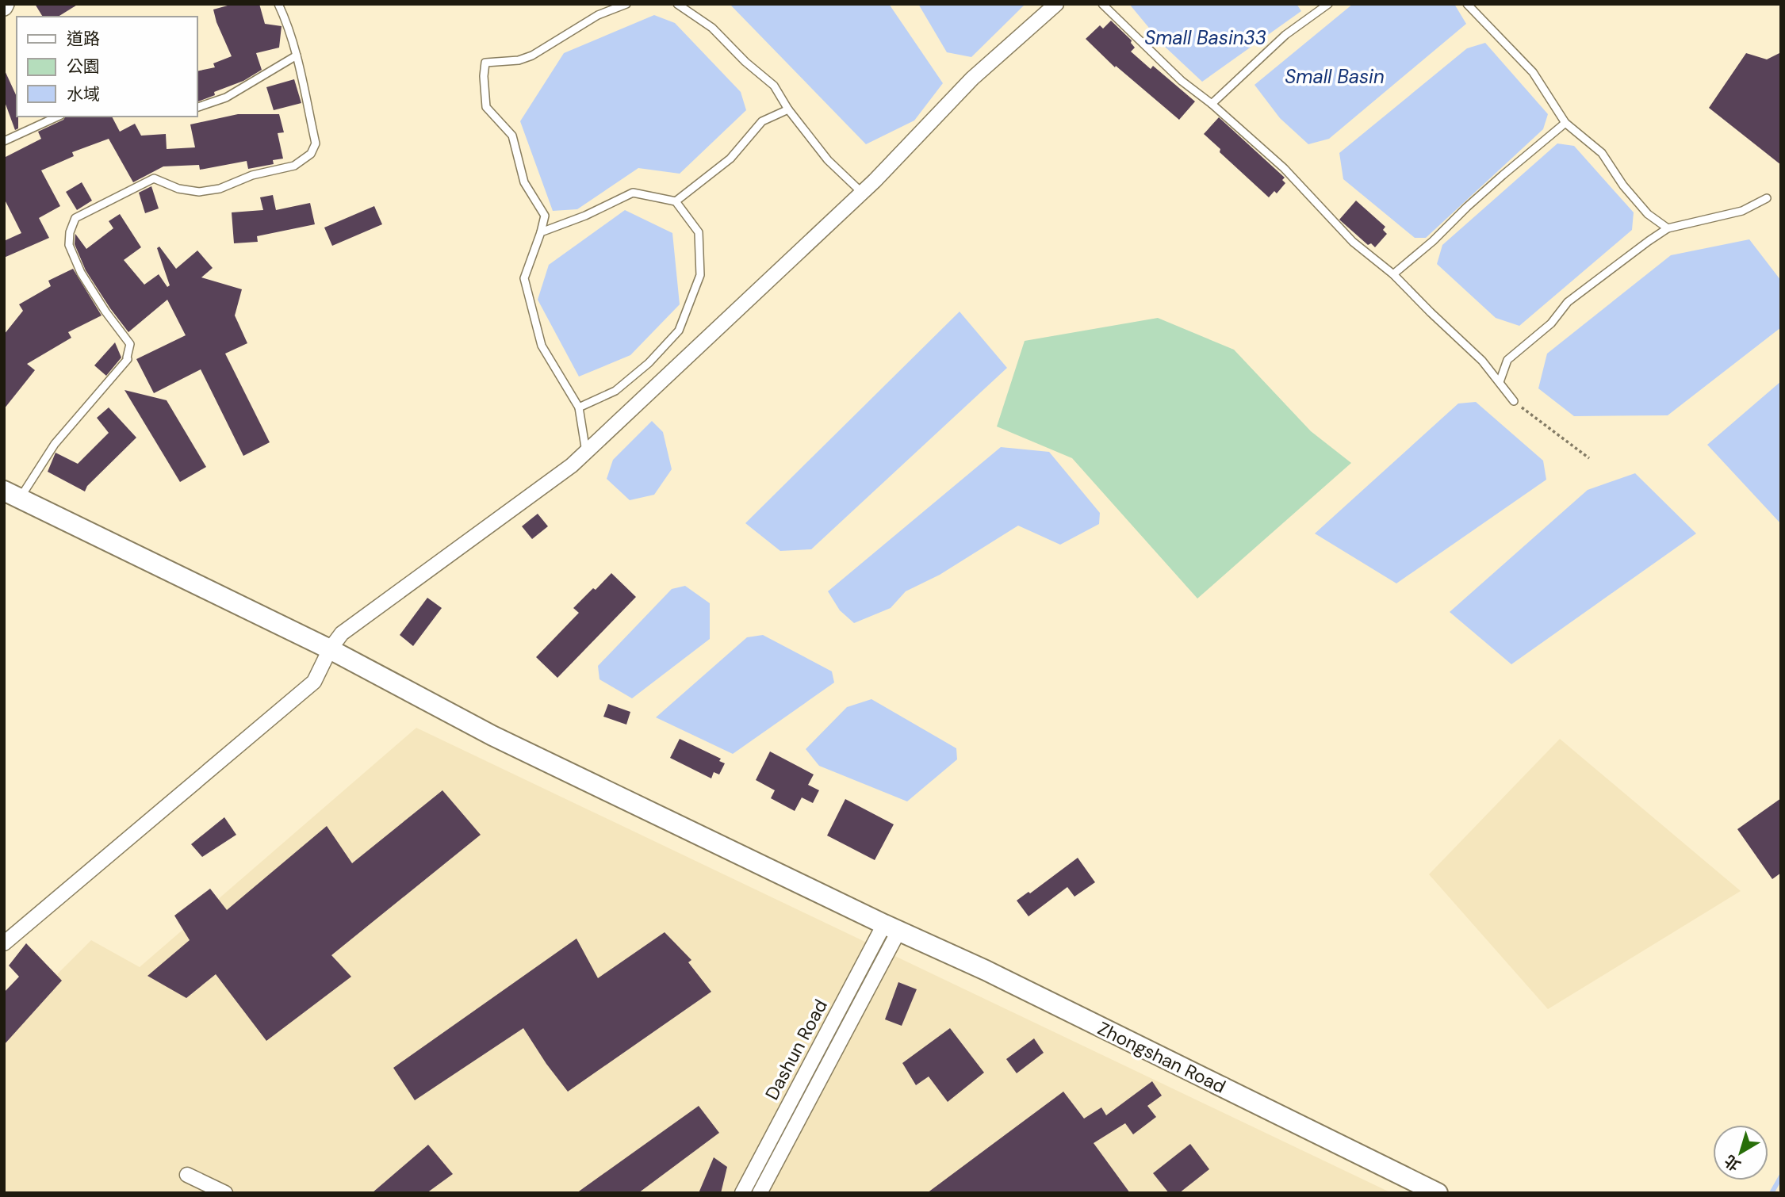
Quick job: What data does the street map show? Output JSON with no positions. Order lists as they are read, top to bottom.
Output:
{
  "streets": {
    "main road": ["Zhongshan Road"],
    "street": ["Dashun Road"]
  },
  "crossings": [
    ["Dashun Road", "Zhongshan Road"]
  ],
  "water": ["Small Basin33", "Small Basin"],
  "legend": ["道路", "公園", "水域"],
  "north": "bottom left"
}
